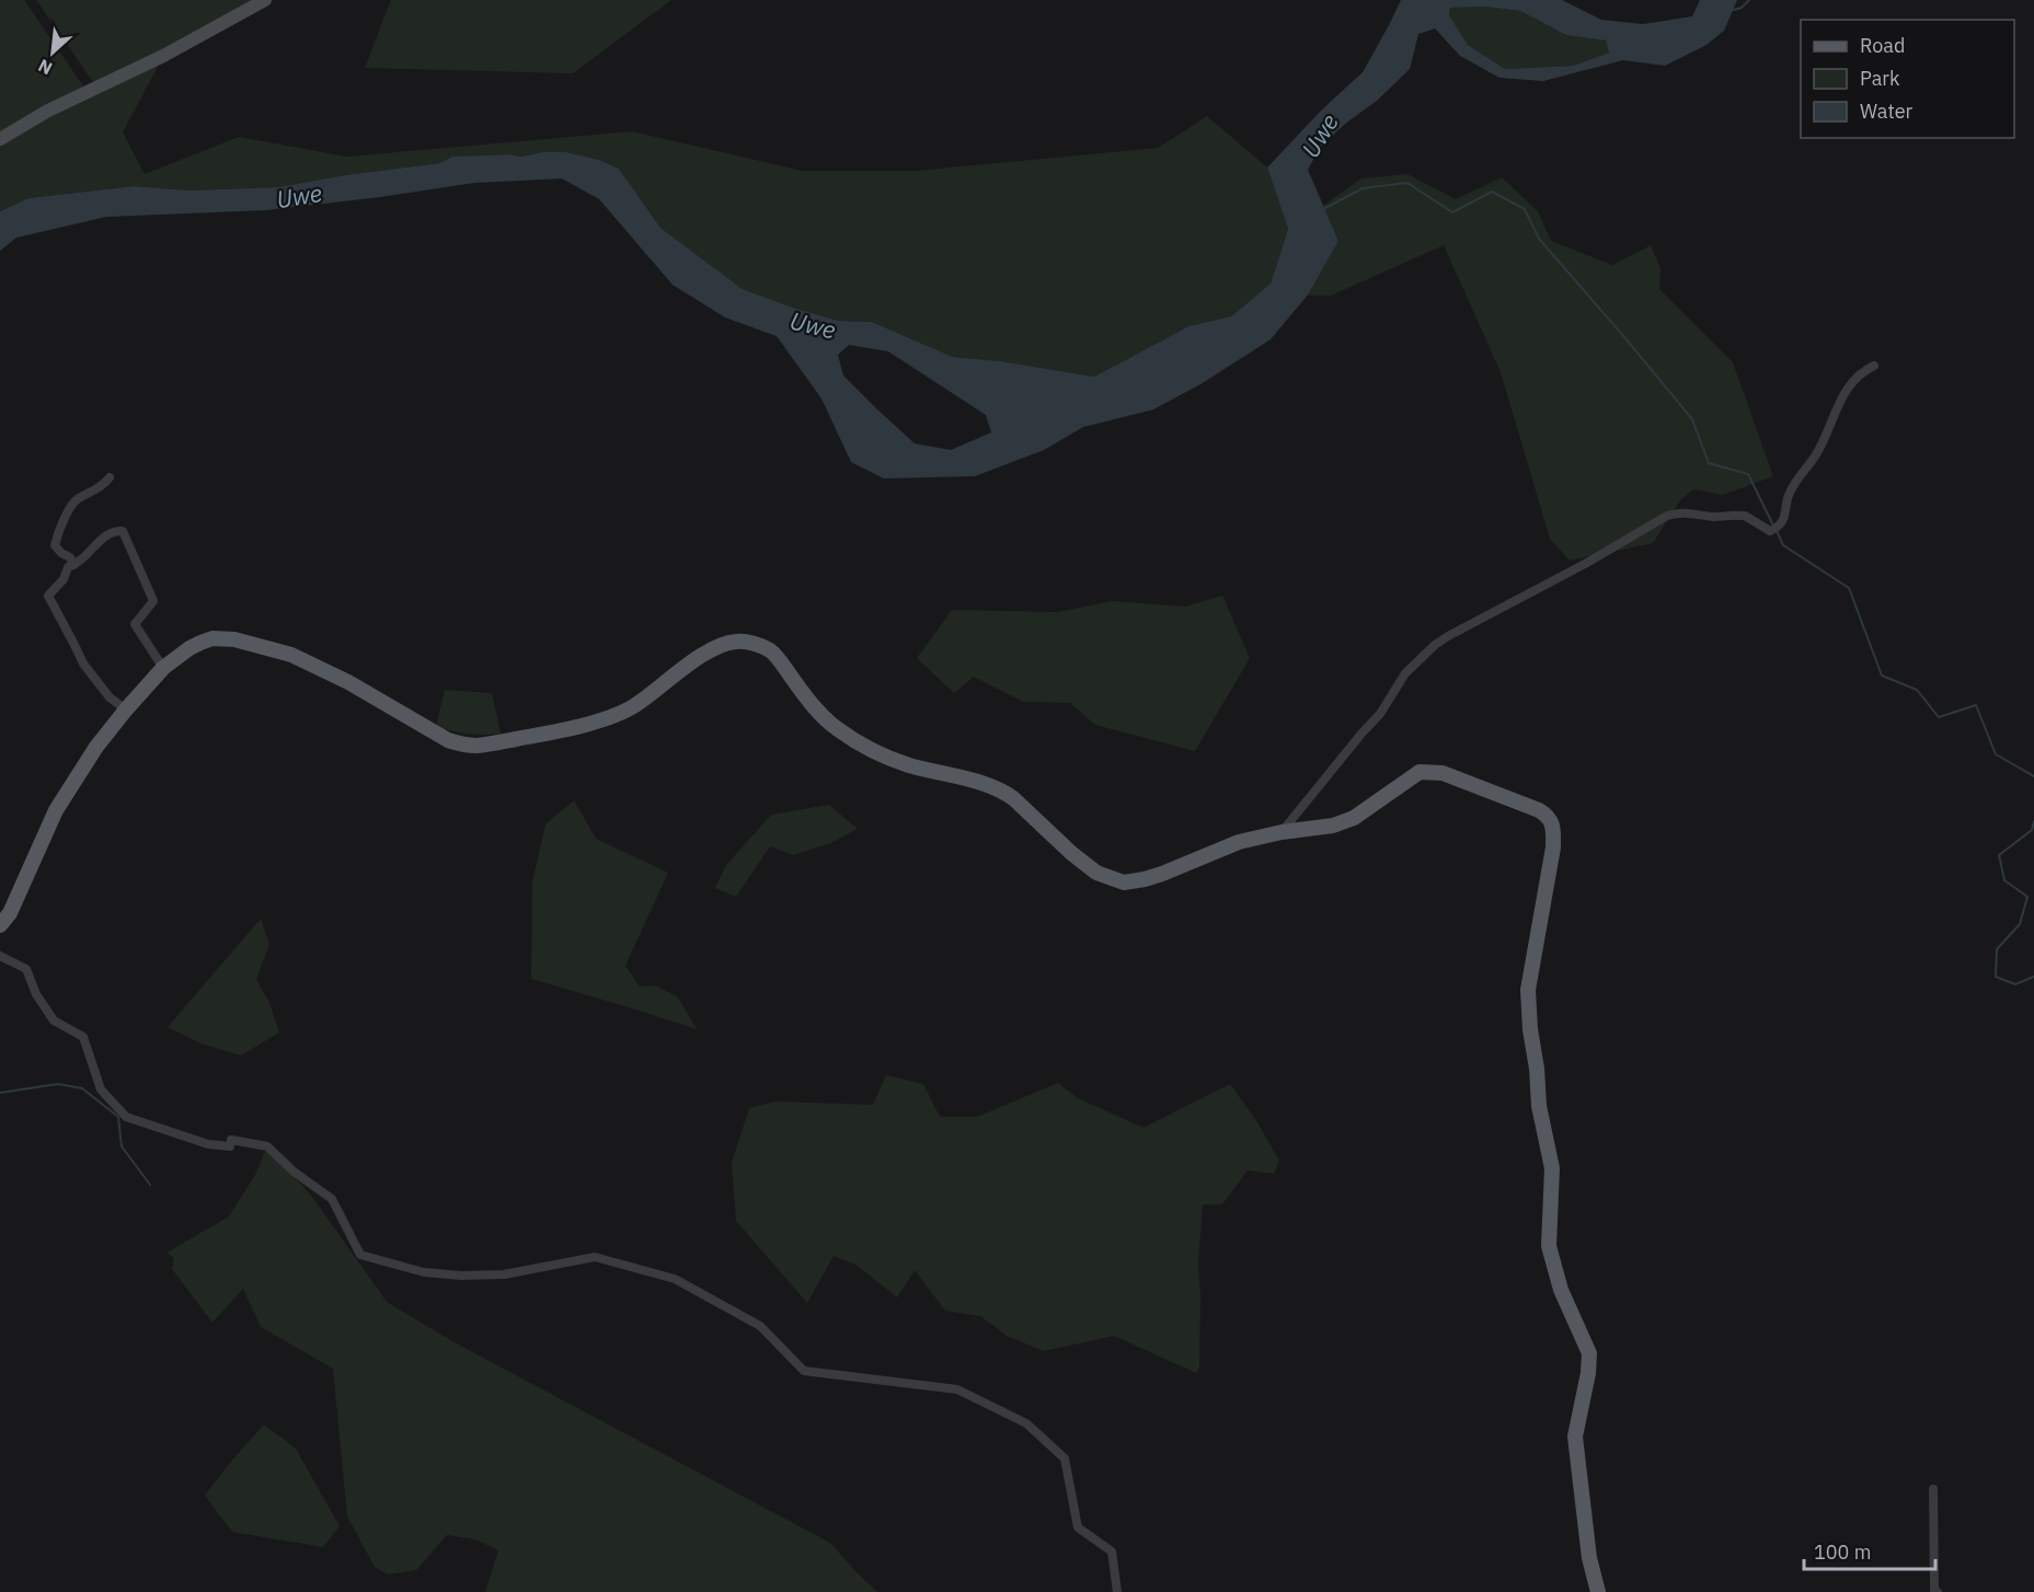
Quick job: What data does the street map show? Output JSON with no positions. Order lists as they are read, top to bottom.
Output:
{
  "water": ["Uwe"],
  "legend": ["Road", "Park", "Water"],
  "scale_bar": "100 m",
  "north": "bottom left"
}
